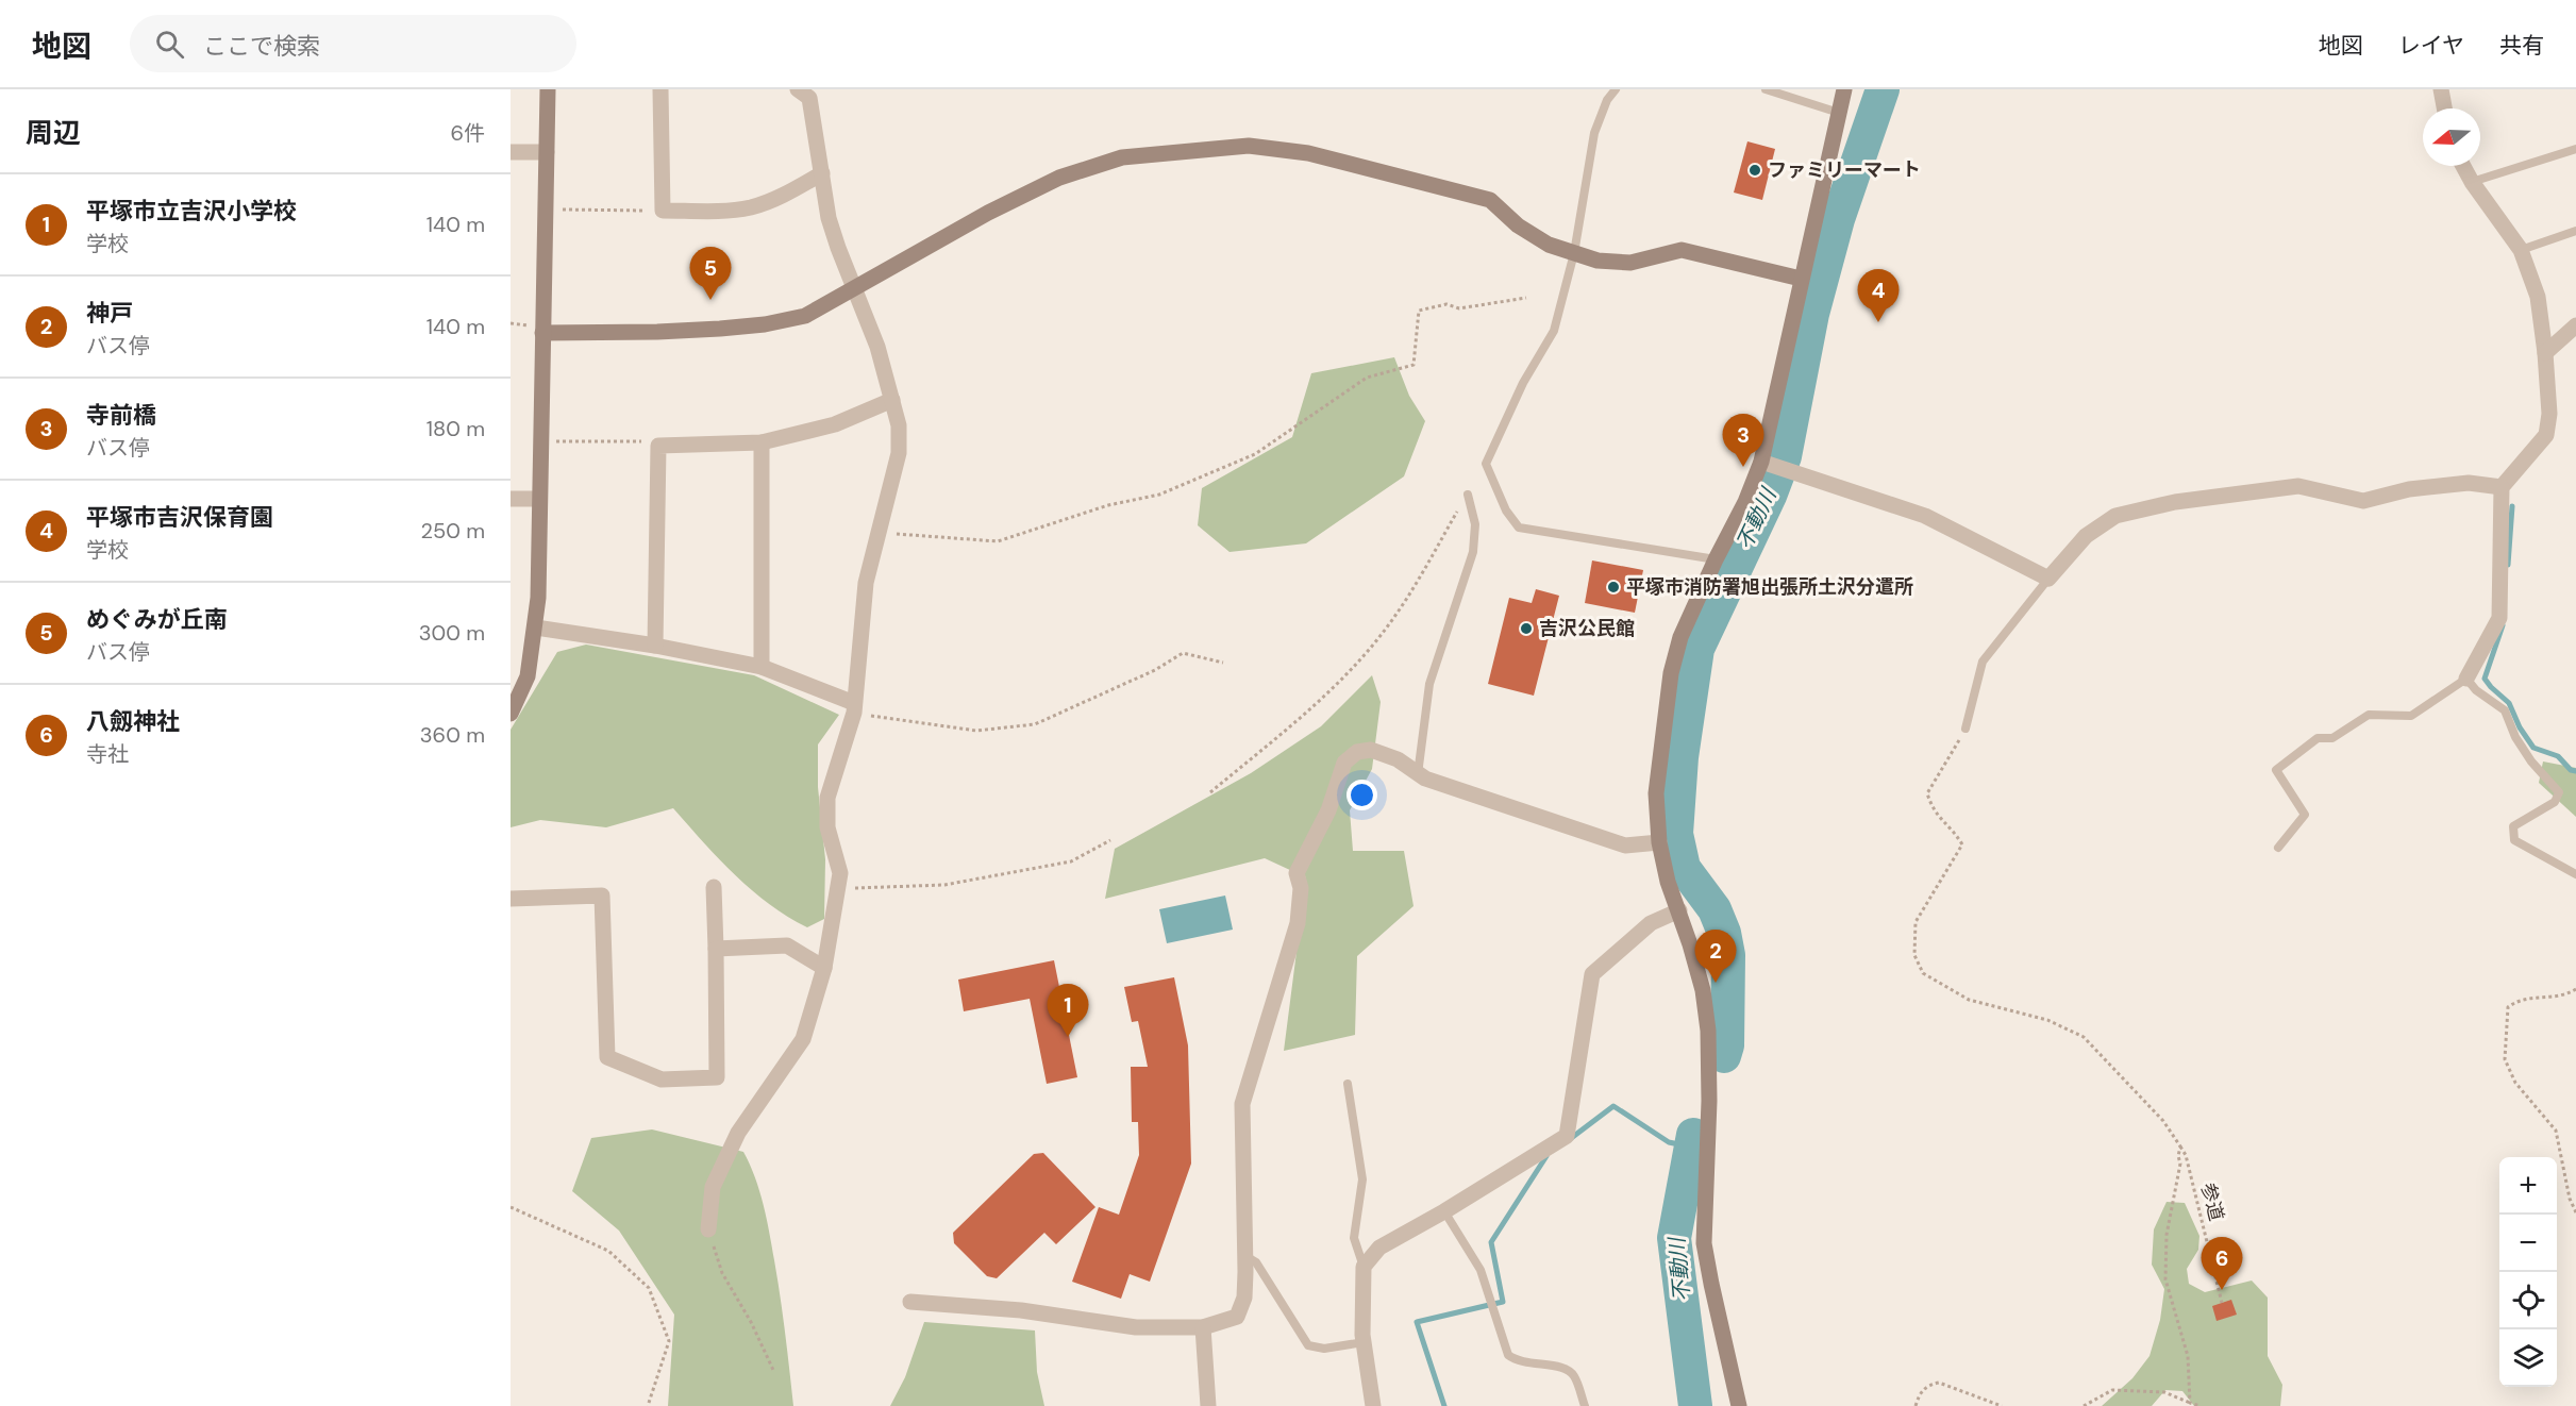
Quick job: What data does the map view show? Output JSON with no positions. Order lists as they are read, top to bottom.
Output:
{
  "streets": {
    "path": ["参道"]
  },
  "water": ["不動川"],
  "places": ["ファミリーマート", "平塚市消防署旭出張所土沢分遣所", "吉沢公民館"],
  "north": "left",
  "page": {
    "header": "地図",
    "search": "ここで検索",
    "nav": ["地図", "レイヤ", "共有"],
    "heading": ["周辺", "6件"],
    "list": [
      {
        "mark": "1",
        "name": "平塚市立吉沢小学校",
        "note": "学校",
        "value": "140 m"
      },
      {
        "mark": "2",
        "name": "神戸",
        "note": "バス停",
        "value": "140 m"
      },
      {
        "mark": "3",
        "name": "寺前橋",
        "note": "バス停",
        "value": "180 m"
      },
      {
        "mark": "4",
        "name": "平塚市吉沢保育園",
        "note": "学校",
        "value": "250 m"
      },
      {
        "mark": "5",
        "name": "めぐみが丘南",
        "note": "バス停",
        "value": "300 m"
      },
      {
        "mark": "6",
        "name": "八劔神社",
        "note": "寺社",
        "value": "360 m"
      }
    ],
    "pins": [
      "5",
      "4",
      "3",
      "2",
      "1",
      "6"
    ],
    "map_buttons": ["+", "−"]
  }
}
